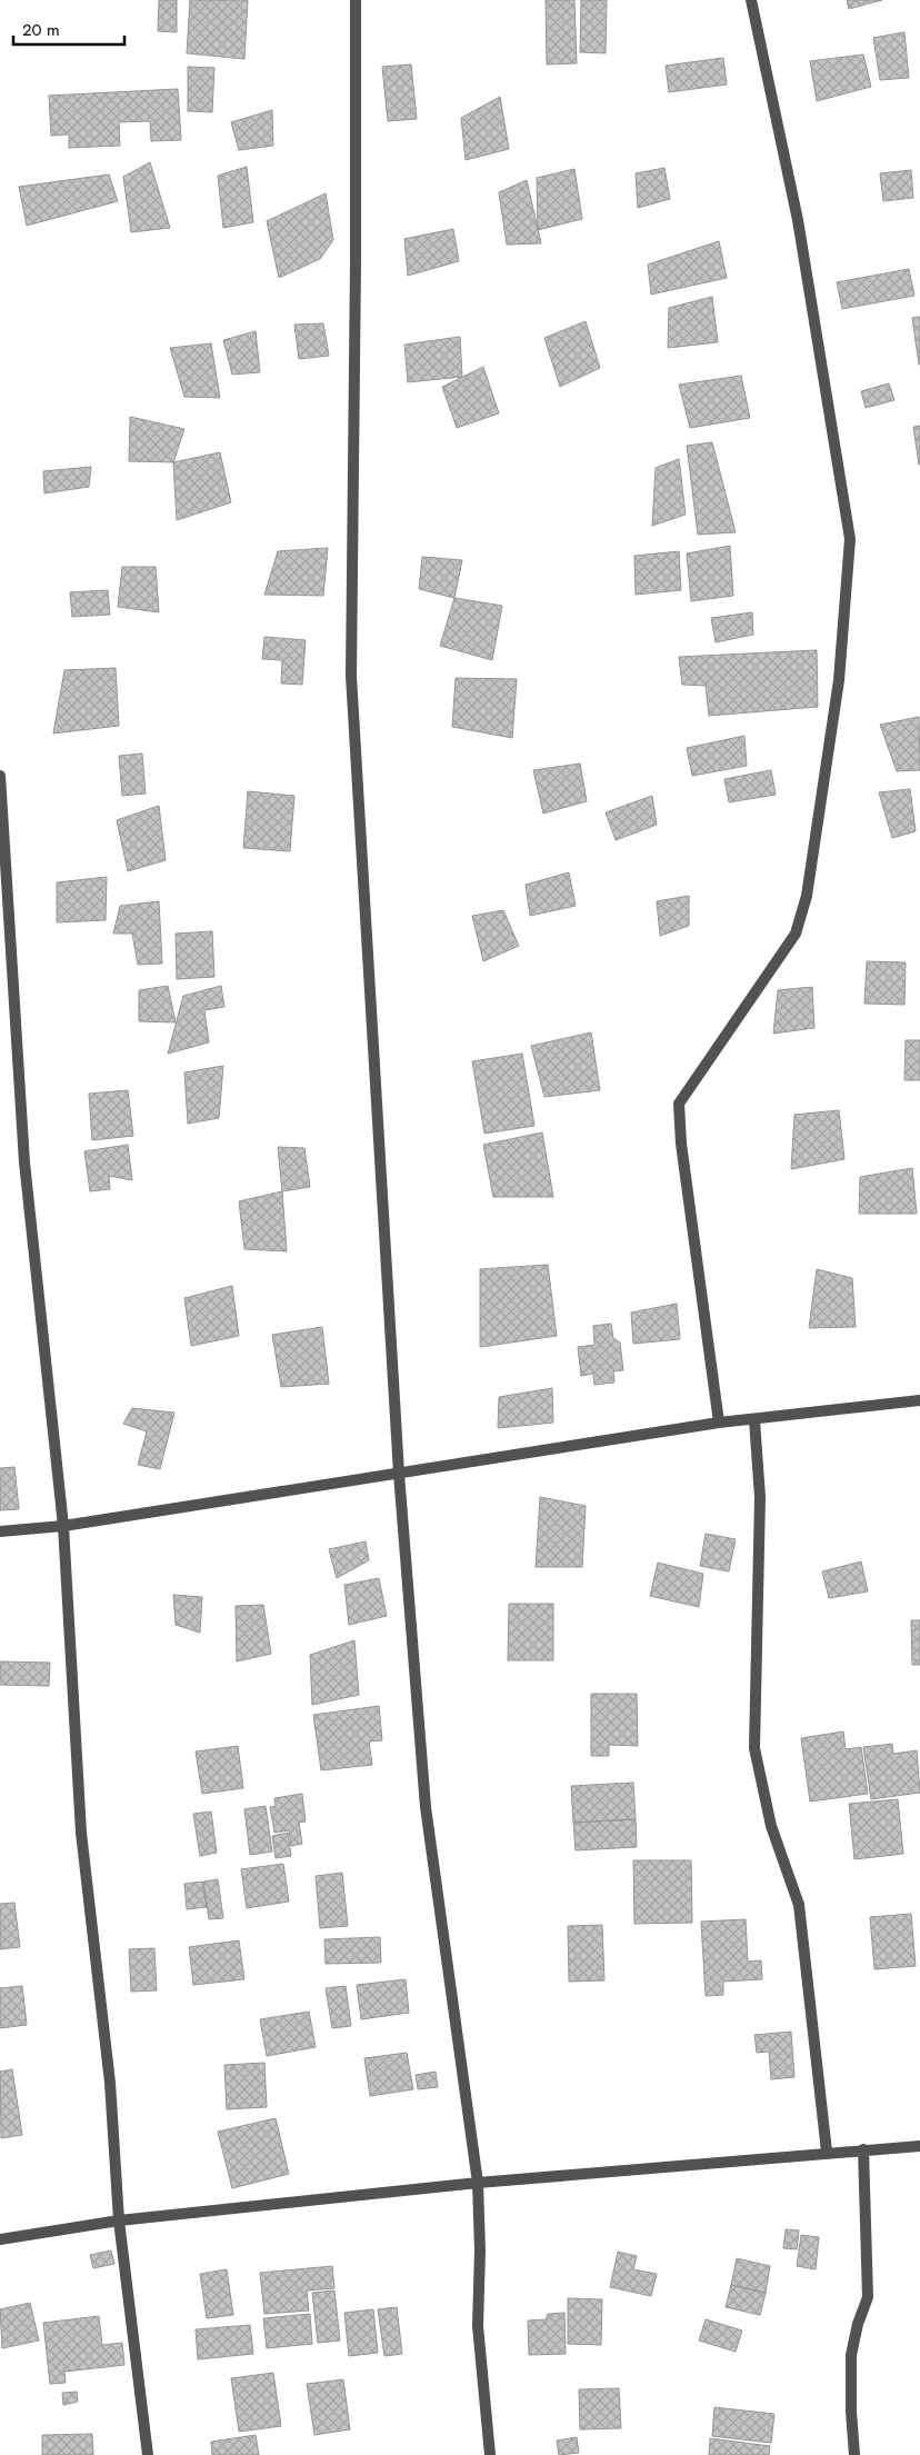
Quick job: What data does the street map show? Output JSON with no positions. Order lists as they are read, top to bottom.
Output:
{
  "scale_bar": "20 m"
}
